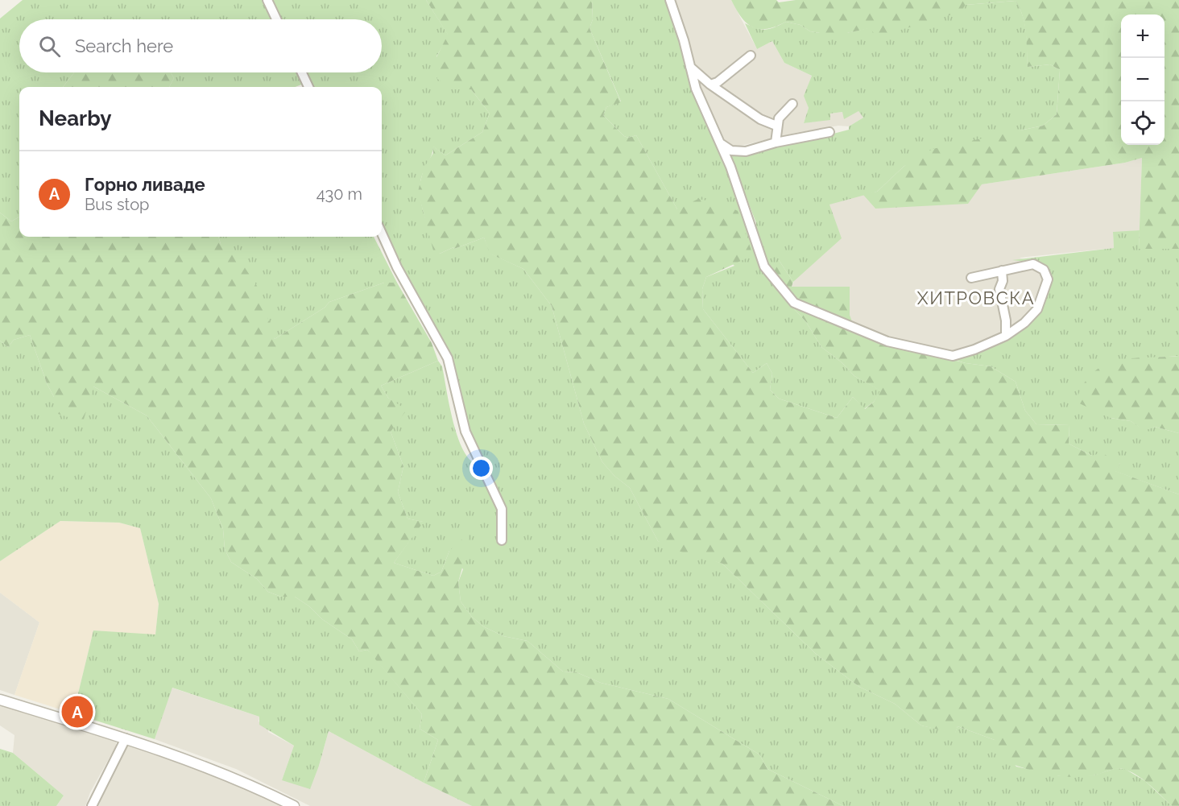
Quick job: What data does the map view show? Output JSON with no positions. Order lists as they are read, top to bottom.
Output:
{
  "districts": ["ХИТРОВСКА"],
  "page": {
    "map_buttons": ["+", "−"],
    "search": "Search here",
    "heading": "Nearby",
    "list": [
      {
        "mark": "A",
        "name": "Горно ливаде",
        "note": "Bus stop",
        "value": "430 m"
      }
    ],
    "pins": "A"
  }
}
